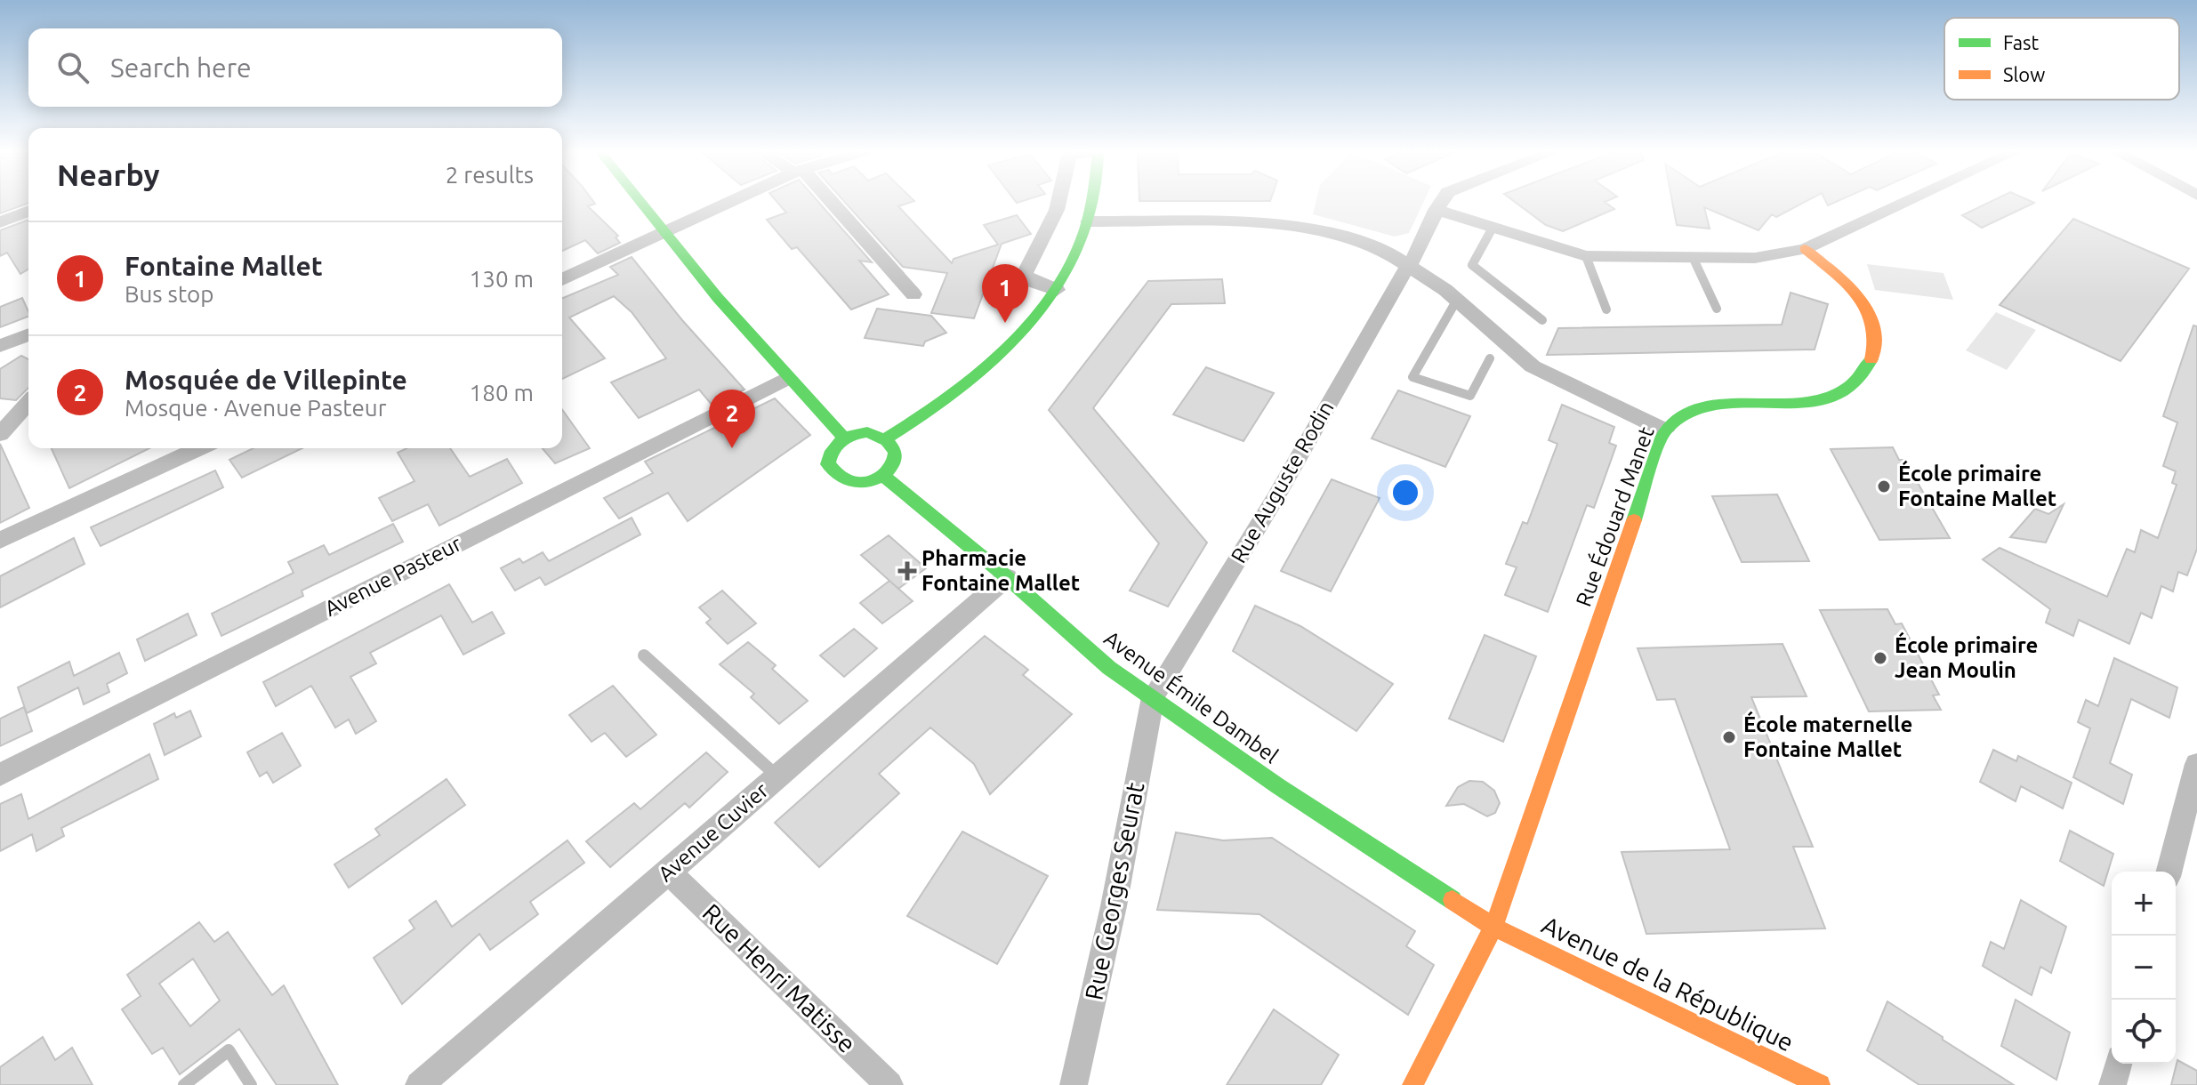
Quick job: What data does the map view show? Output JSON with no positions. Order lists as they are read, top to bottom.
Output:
{
  "streets": {
    "street": [
      "Rue Auguste Rodin",
      "Rue Édouard Manet",
      "Avenue Pasteur",
      "Avenue Émile Dambel",
      "Avenue Cuvier",
      "Rue Georges Seurat",
      "Rue Henri Matisse",
      "Avenue de la République"
    ]
  },
  "crossings": [
    ["Rue Auguste Rodin", "Avenue Émile Dambel"],
    ["Rue Auguste Rodin", "Rue Georges Seurat"],
    ["Rue Édouard Manet", "Avenue Émile Dambel"],
    ["Rue Édouard Manet", "Avenue de la République"],
    ["Avenue Émile Dambel", "Avenue Cuvier"],
    ["Avenue Émile Dambel", "Rue Georges Seurat"],
    ["Avenue Émile Dambel", "Avenue de la République"],
    ["Avenue Cuvier", "Rue Henri Matisse"]
  ],
  "places": {
    "other": ["École primaire Fontaine Mallet", "École primaire Jean Moulin", "École maternelle Fontaine Mallet"],
    "health": ["Pharmacie Fontaine Mallet"]
  },
  "legend": ["Fast", "Slow"],
  "page": {
    "search": "Search here",
    "heading": ["Nearby", "2 results"],
    "list": [
      {
        "mark": "1",
        "name": "Fontaine Mallet",
        "note": "Bus stop",
        "value": "130 m"
      },
      {
        "mark": "2",
        "name": "Mosquée de Villepinte",
        "note": "Mosque · Avenue Pasteur",
        "value": "180 m"
      }
    ],
    "pins": ["1", "2"],
    "map_buttons": ["+", "−"]
  }
}
